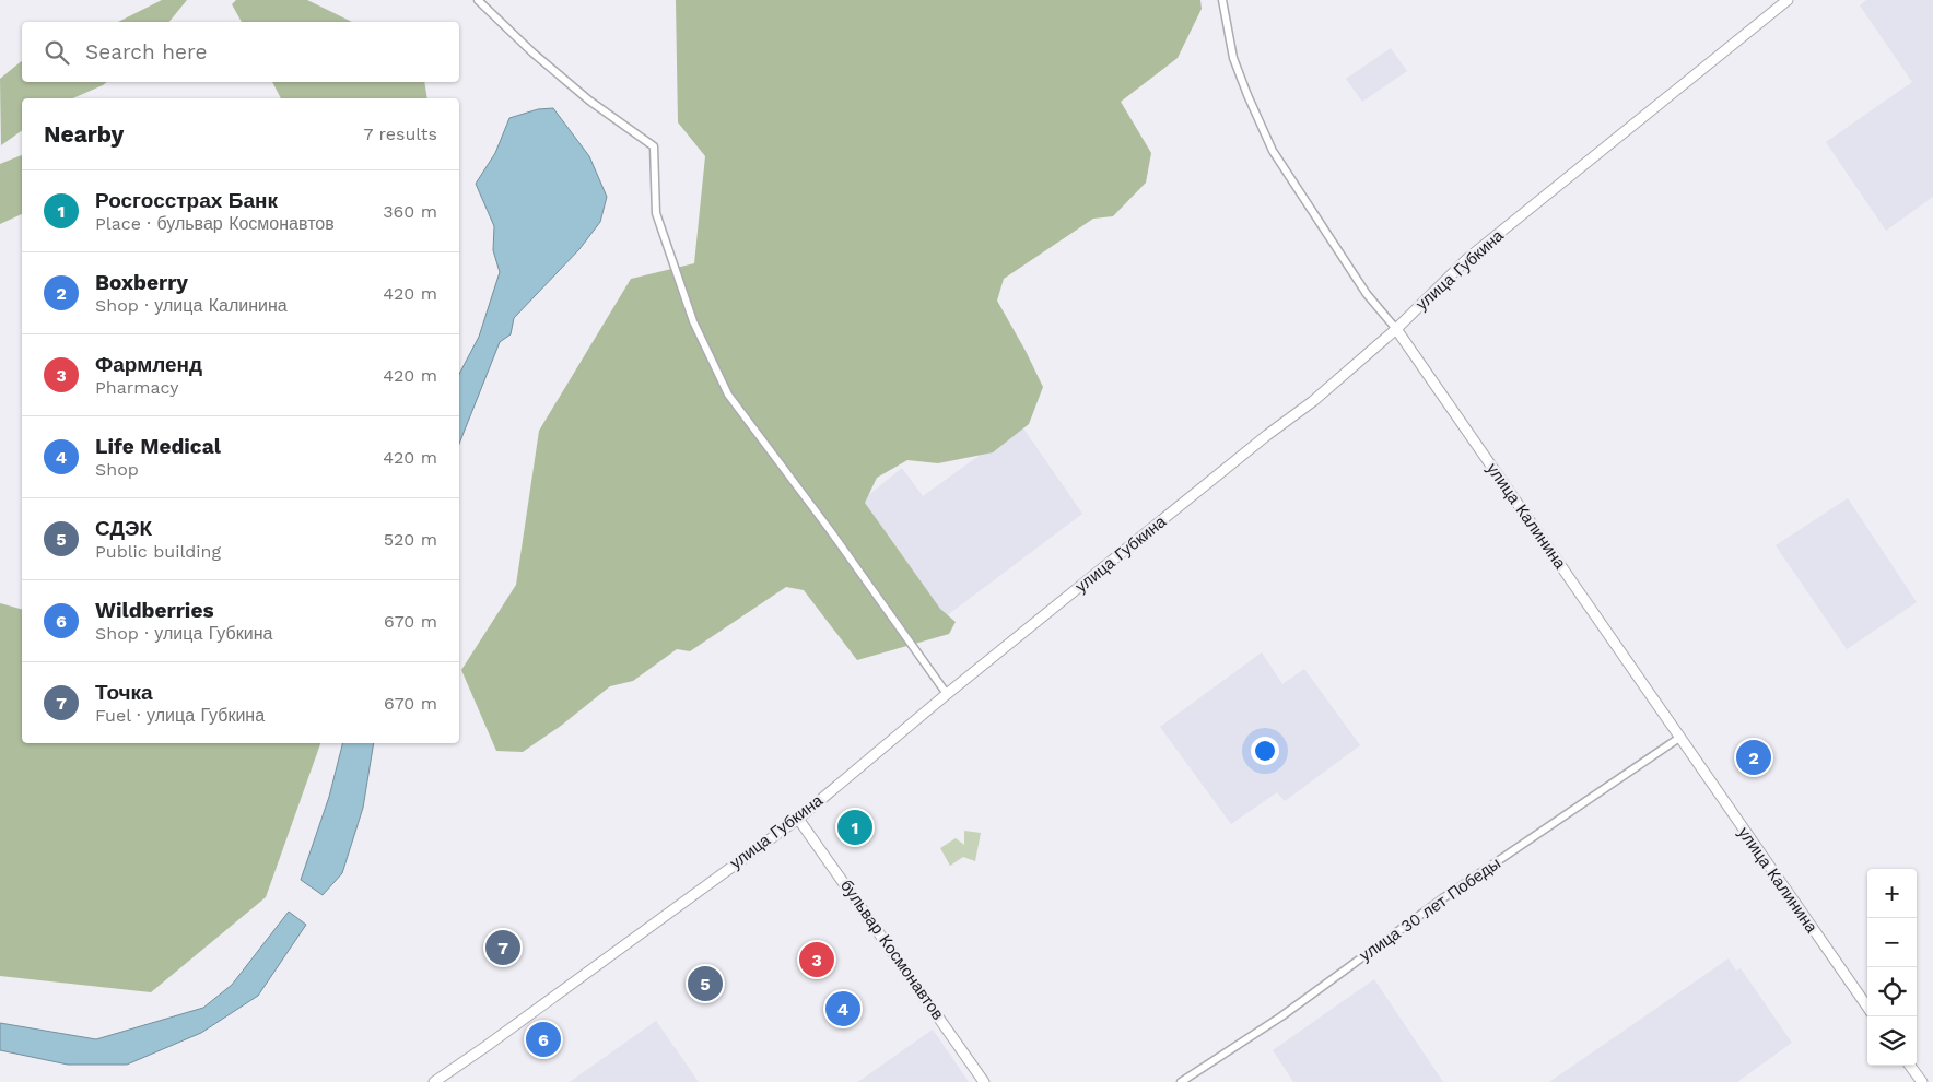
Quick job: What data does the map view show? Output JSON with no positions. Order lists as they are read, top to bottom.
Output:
{
  "streets": {
    "street": [
      "улица Губкина",
      "улица Калинина",
      "улица 30 лет Победы",
      "бульвар Космонавтов"
    ]
  },
  "crossings": [
    ["улица Губкина", "улица Калинина"],
    ["улица Губкина", "бульвар Космонавтов"],
    ["улица Калинина", "улица 30 лет Победы"]
  ],
  "page": {
    "search": "Search here",
    "heading": ["Nearby", "7 results"],
    "list": [
      {
        "mark": "1",
        "name": "Росгосстрах Банк",
        "note": "Place · бульвар Космонавтов",
        "value": "360 m"
      },
      {
        "mark": "2",
        "name": "Boxberry",
        "note": "Shop · улица Калинина",
        "value": "420 m"
      },
      {
        "mark": "3",
        "name": "Фармленд",
        "note": "Pharmacy",
        "value": "420 m"
      },
      {
        "mark": "4",
        "name": "Life Medical",
        "note": "Shop",
        "value": "420 m"
      },
      {
        "mark": "5",
        "name": "СДЭК",
        "note": "Public building",
        "value": "520 m"
      },
      {
        "mark": "6",
        "name": "Wildberries",
        "note": "Shop · улица Губкина",
        "value": "670 m"
      },
      {
        "mark": "7",
        "name": "Точка",
        "note": "Fuel · улица Губкина",
        "value": "670 m"
      }
    ],
    "pins": [
      "2",
      "1",
      "7",
      "3",
      "5",
      "4",
      "6"
    ],
    "map_buttons": ["+", "−"]
  }
}
